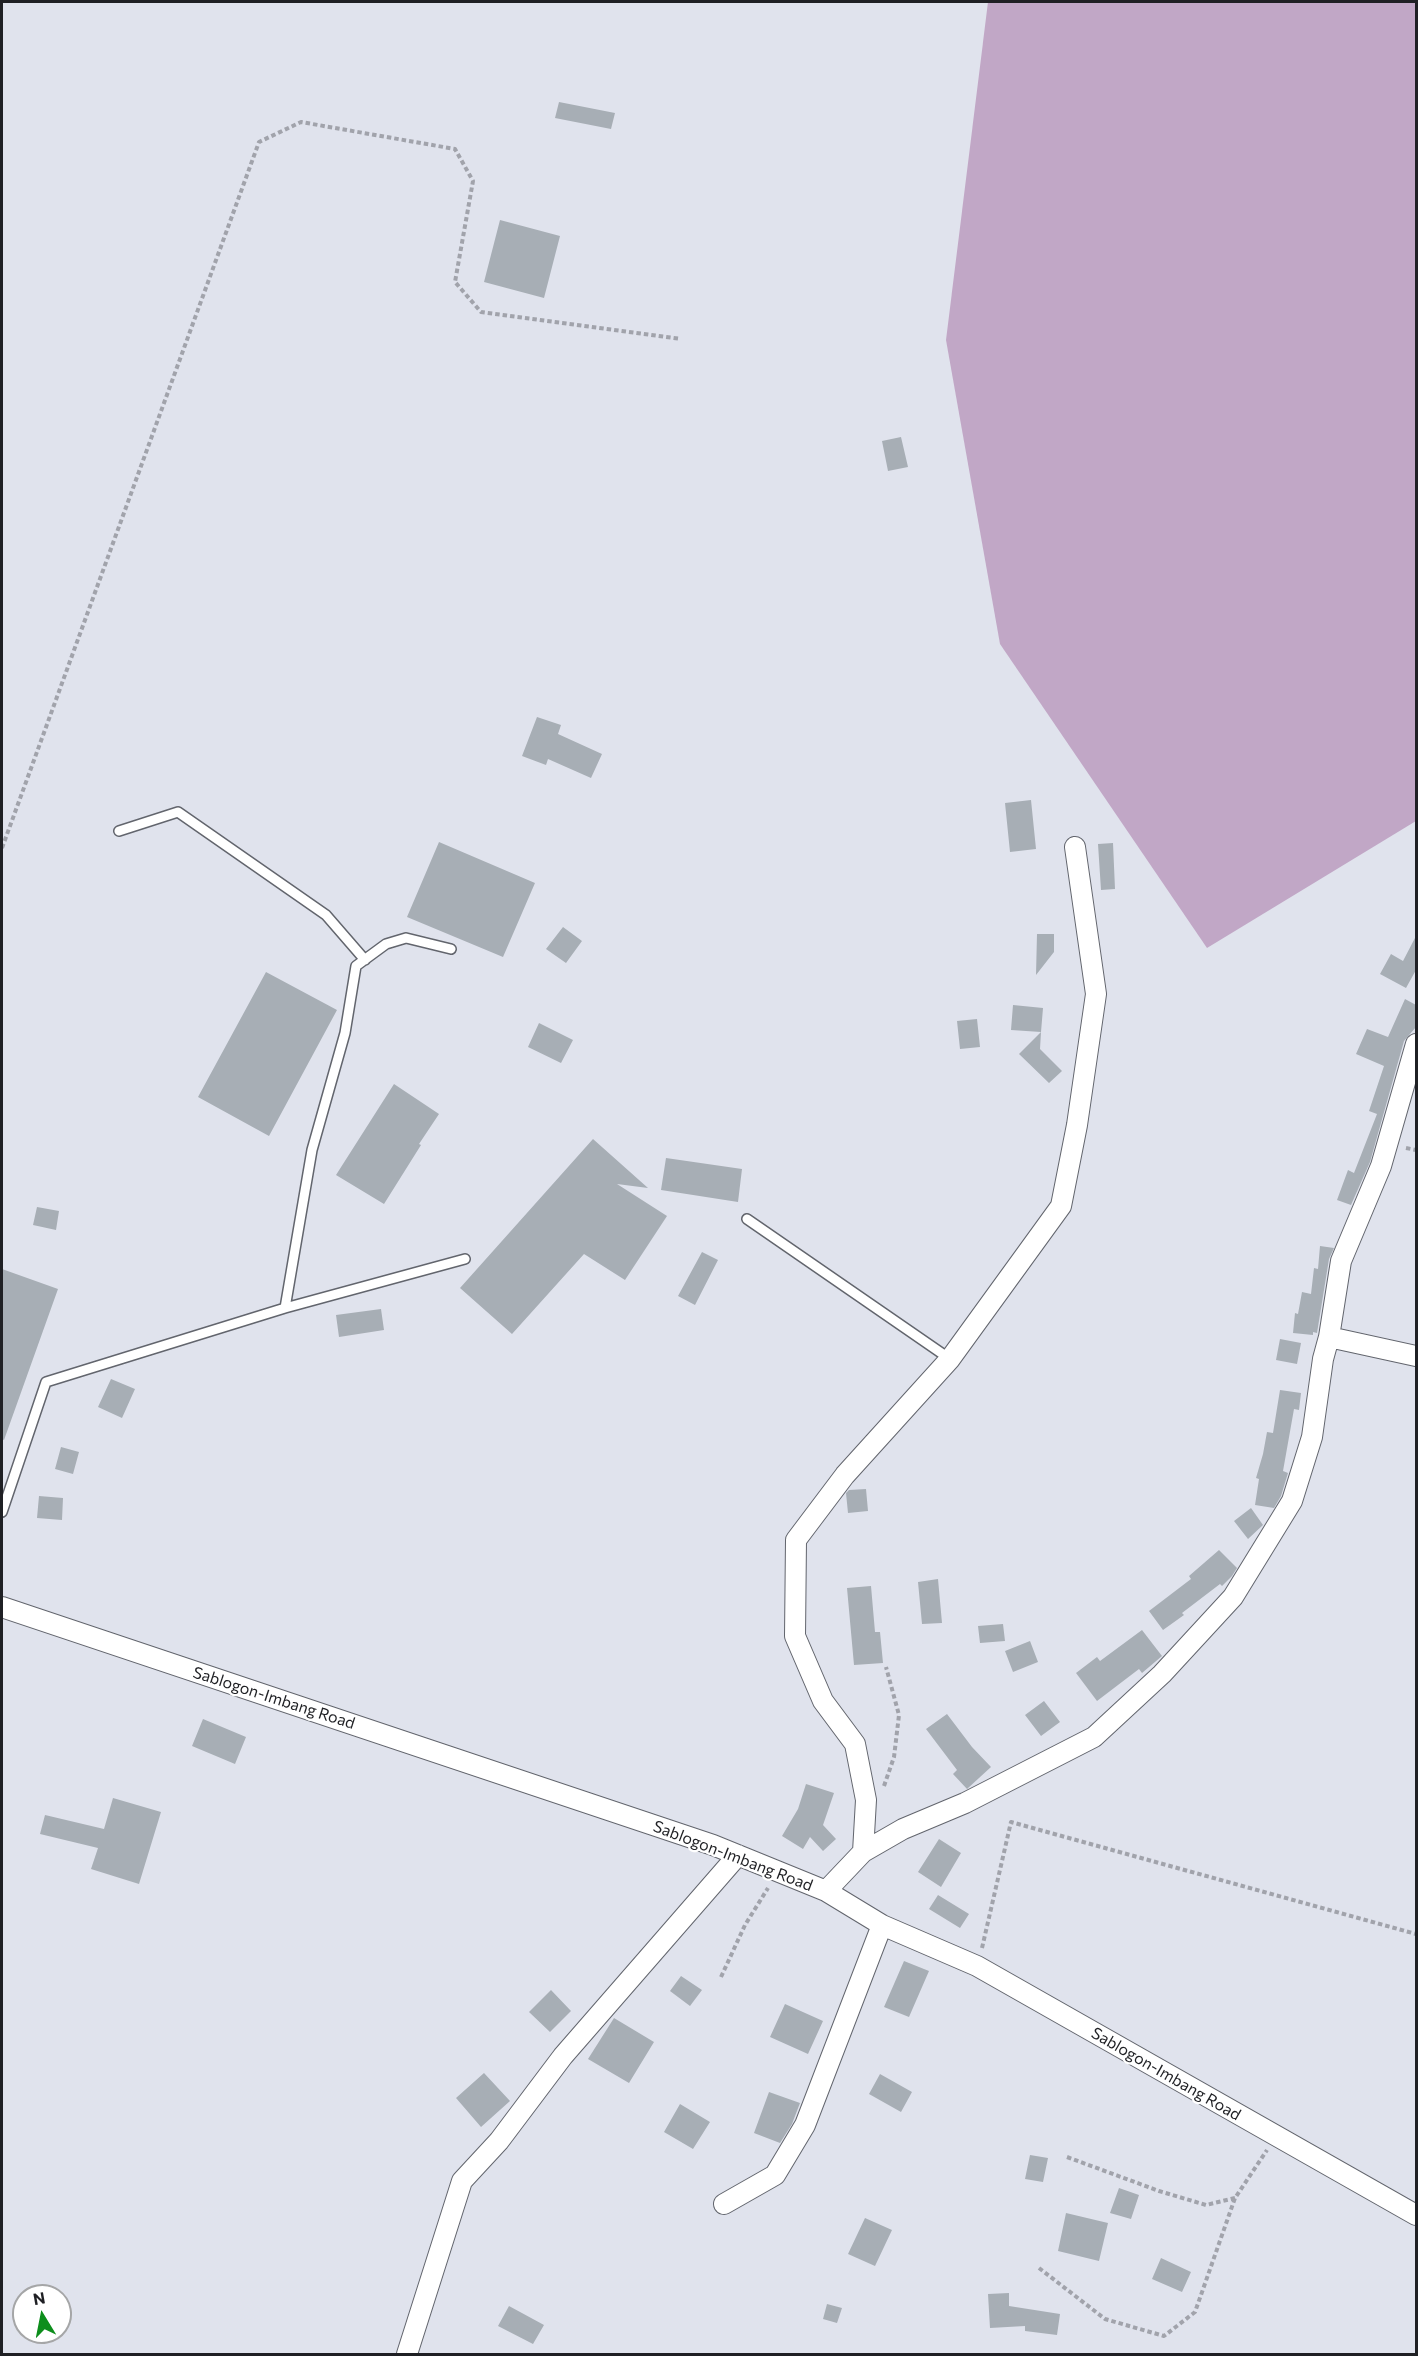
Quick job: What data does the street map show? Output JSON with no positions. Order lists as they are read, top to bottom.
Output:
{
  "streets": {
    "street": ["Sablogon-Imbang Road"]
  },
  "north": "top"
}
